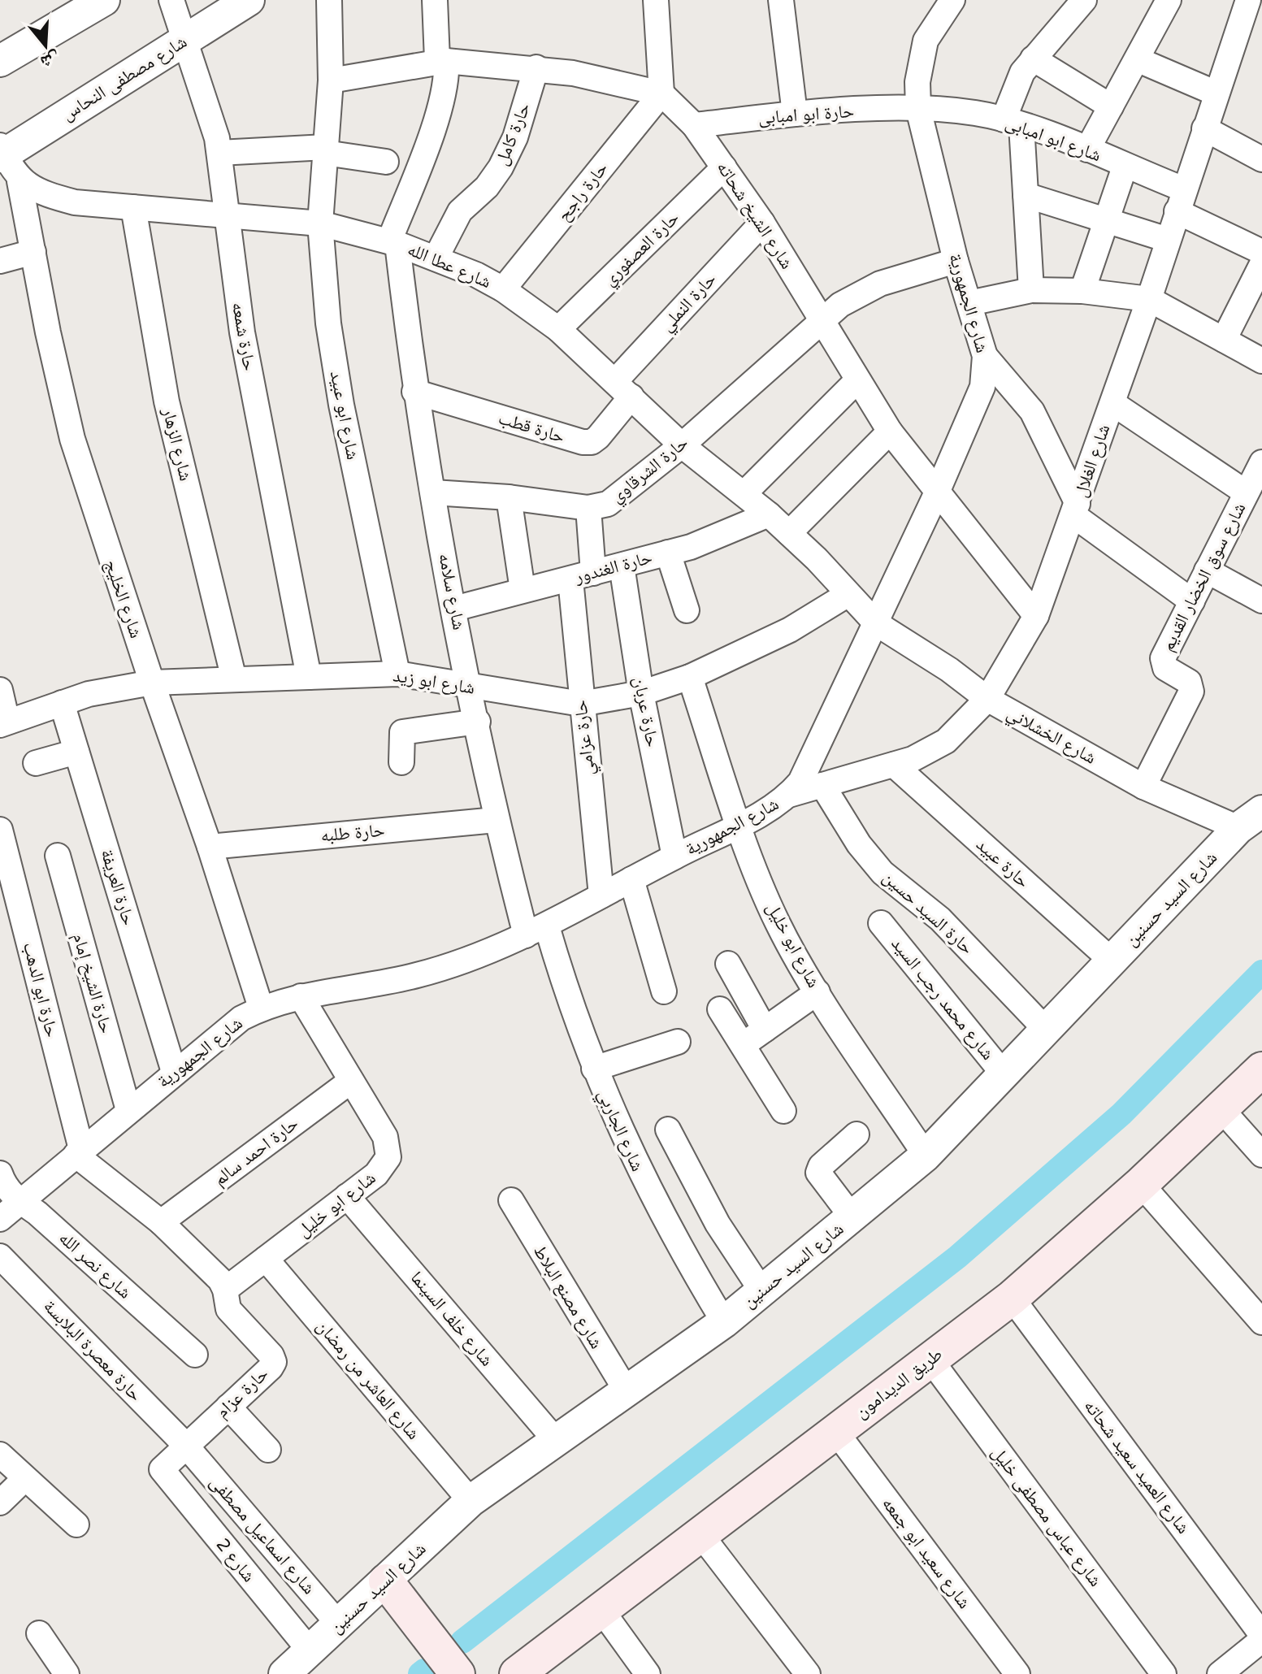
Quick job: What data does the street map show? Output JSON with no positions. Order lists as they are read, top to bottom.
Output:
{
  "streets": {
    "main road": ["طريق الديدامون"],
    "street": [
      "شارع مصطفى النحاس",
      "حارة ابو امبابى",
      "حارة كامل",
      "شارع ابو امبابى",
      "حارة راجح",
      "شارع الشيخ شحاته",
      "حارة العصفوري",
      "شارع عطا الله",
      "حارة النملي",
      "شارع الجمهورية",
      "حارة شمعه",
      "شارع ابو عبيد",
      "حارة قطب",
      "شارع الزهار",
      "شارع الغلال",
      "حارة الشرقاوي",
      "حارة الغندور",
      "شارع سوق الخضار القديم",
      "شارع سلامه",
      "شارع الخليج",
      "شارع ابو زيد",
      "حارة عربان",
      "شارع الخشلاني",
      "حارة عزامي",
      "حارة طلبه",
      "حارة عبيد",
      "حارة العريفة",
      "شارع السيد حسنين",
      "حارة السيد حسين",
      "شارع ابو خليل",
      "حارة الشيخ إمام",
      "حارة ابو الدهب",
      "شارع محمد رجب السيد",
      "شارع الجاربي",
      "حارة احمد سالم",
      "شارع نصر الله",
      "شارع مصنع البلاط",
      "شارع خلف السينما",
      "حارة معصرة البلابسة",
      "شارع العاشر من رمضان",
      "حارة عزام",
      "شارع العميد سعيد شحاته",
      "شارع عباس مصطفى خليل",
      "شارع اسماعيل مصطفى",
      "شارع سعيد ابو جمعه",
      "شارع 2"
    ]
  },
  "crossings": [
    ["شارع مصطفى النحاس", "حارة شمعه"],
    ["حارة ابو امبابى", "شارع ابو امبابى"],
    ["حارة ابو امبابى", "شارع الشيخ شحاته"],
    ["حارة ابو امبابى", "شارع الجمهورية"],
    ["حارة كامل", "شارع عطا الله"],
    ["شارع ابو امبابى", "شارع الجمهورية"],
    ["شارع ابو امبابى", "شارع الغلال"],
    ["حارة راجح", "شارع الشيخ شحاته"],
    ["حارة راجح", "شارع عطا الله"],
    ["شارع الشيخ شحاته", "حارة العصفوري"],
    ["شارع الشيخ شحاته", "حارة النملي"],
    ["شارع الشيخ شحاته", "شارع الجمهورية"],
    ["شارع الشيخ شحاته", "شارع الغلال"],
    ["شارع الشيخ شحاته", "حارة الشرقاوي"],
    ["حارة العصفوري", "شارع عطا الله"],
    ["شارع عطا الله", "حارة النملي"],
    ["شارع عطا الله", "شارع الجمهورية"],
    ["شارع عطا الله", "حارة شمعه"],
    ["شارع عطا الله", "شارع ابو عبيد"],
    ["شارع عطا الله", "حارة قطب"],
    ["شارع عطا الله", "شارع الزهار"],
    ["شارع عطا الله", "حارة الشرقاوي"],
    ["شارع عطا الله", "حارة الغندور"],
    ["شارع عطا الله", "شارع سلامه"],
    ["شارع عطا الله", "شارع الخليج"],
    ["شارع عطا الله", "شارع ابو زيد"],
    ["شارع عطا الله", "شارع الخشلاني"],
    ["حارة النملي", "حارة قطب"],
    ["شارع الجمهورية", "شارع الغلال"],
    ["شارع الجمهورية", "حارة الشرقاوي"],
    ["شارع الجمهورية", "شارع سلامه"],
    ["شارع الجمهورية", "شارع الخليج"],
    ["شارع الجمهورية", "حارة عربان"],
    ["شارع الجمهورية", "شارع الخشلاني"],
    ["شارع الجمهورية", "حارة عزامي"],
    ["شارع الجمهورية", "حارة العريفة"],
    ["شارع الجمهورية", "شارع ابو خليل"],
    ["شارع الجمهورية", "حارة الشيخ إمام"],
    ["شارع الجمهورية", "حارة ابو الدهب"],
    ["شارع الجمهورية", "شارع الجاربي"],
    ["شارع الجمهورية", "شارع نصر الله"],
    ["شارع الجمهورية", "حارة عزام"],
    ["حارة شمعه", "شارع ابو زيد"],
    ["شارع ابو عبيد", "شارع ابو زيد"],
    ["حارة قطب", "شارع سلامه"],
    ["شارع الزهار", "شارع ابو زيد"],
    ["شارع الغلال", "شارع الخشلاني"],
    ["شارع الغلال", "حارة عبيد"],
    ["شارع الغلال", "حارة السيد حسين"],
    ["حارة الشرقاوي", "شارع سلامه"],
    ["حارة الشرقاوي", "حارة عزامي"],
    ["حارة الغندور", "شارع سلامه"],
    ["حارة الغندور", "حارة عربان"],
    ["حارة الغندور", "حارة عزامي"],
    ["شارع سوق الخضار القديم", "شارع الخشلاني"],
    ["شارع سلامه", "شارع ابو زيد"],
    ["شارع سلامه", "حارة طلبه"],
    ["شارع سلامه", "شارع الجاربي"],
    ["شارع الخليج", "شارع ابو زيد"],
    ["شارع الخليج", "حارة طلبه"],
    ["شارع ابو زيد", "حارة عربان"],
    ["شارع ابو زيد", "حارة عزامي"],
    ["شارع ابو زيد", "حارة العريفة"],
    ["شارع ابو زيد", "شارع ابو خليل"],
    ["شارع الخشلاني", "شارع السيد حسنين"],
    ["حارة عبيد", "شارع السيد حسنين"],
    ["شارع السيد حسنين", "حارة السيد حسين"],
    ["شارع السيد حسنين", "شارع ابو خليل"],
    ["شارع السيد حسنين", "شارع محمد رجب السيد"],
    ["شارع السيد حسنين", "شارع الجاربي"],
    ["شارع السيد حسنين", "شارع مصنع البلاط"],
    ["شارع السيد حسنين", "شارع خلف السينما"],
    ["شارع السيد حسنين", "شارع العاشر من رمضان"],
    ["شارع السيد حسنين", "شارع اسماعيل مصطفى"],
    ["شارع السيد حسنين", "شارع 2"],
    ["شارع ابو خليل", "حارة احمد سالم"],
    ["شارع ابو خليل", "شارع خلف السينما"],
    ["شارع ابو خليل", "شارع العاشر من رمضان"],
    ["شارع ابو خليل", "حارة عزام"],
    ["حارة ابو الدهب", "حارة عزام"],
    ["حارة احمد سالم", "حارة عزام"],
    ["حارة معصرة البلابسة", "حارة عزام"],
    ["حارة معصرة البلابسة", "شارع اسماعيل مصطفى"],
    ["طريق الديدامون", "شارع العميد سعيد شحاته"],
    ["طريق الديدامون", "شارع عباس مصطفى خليل"],
    ["طريق الديدامون", "شارع سعيد ابو جمعه"],
    ["حارة عزام", "شارع اسماعيل مصطفى"],
    ["حارة عزام", "شارع 2"]
  ],
  "north": "bottom"
}
